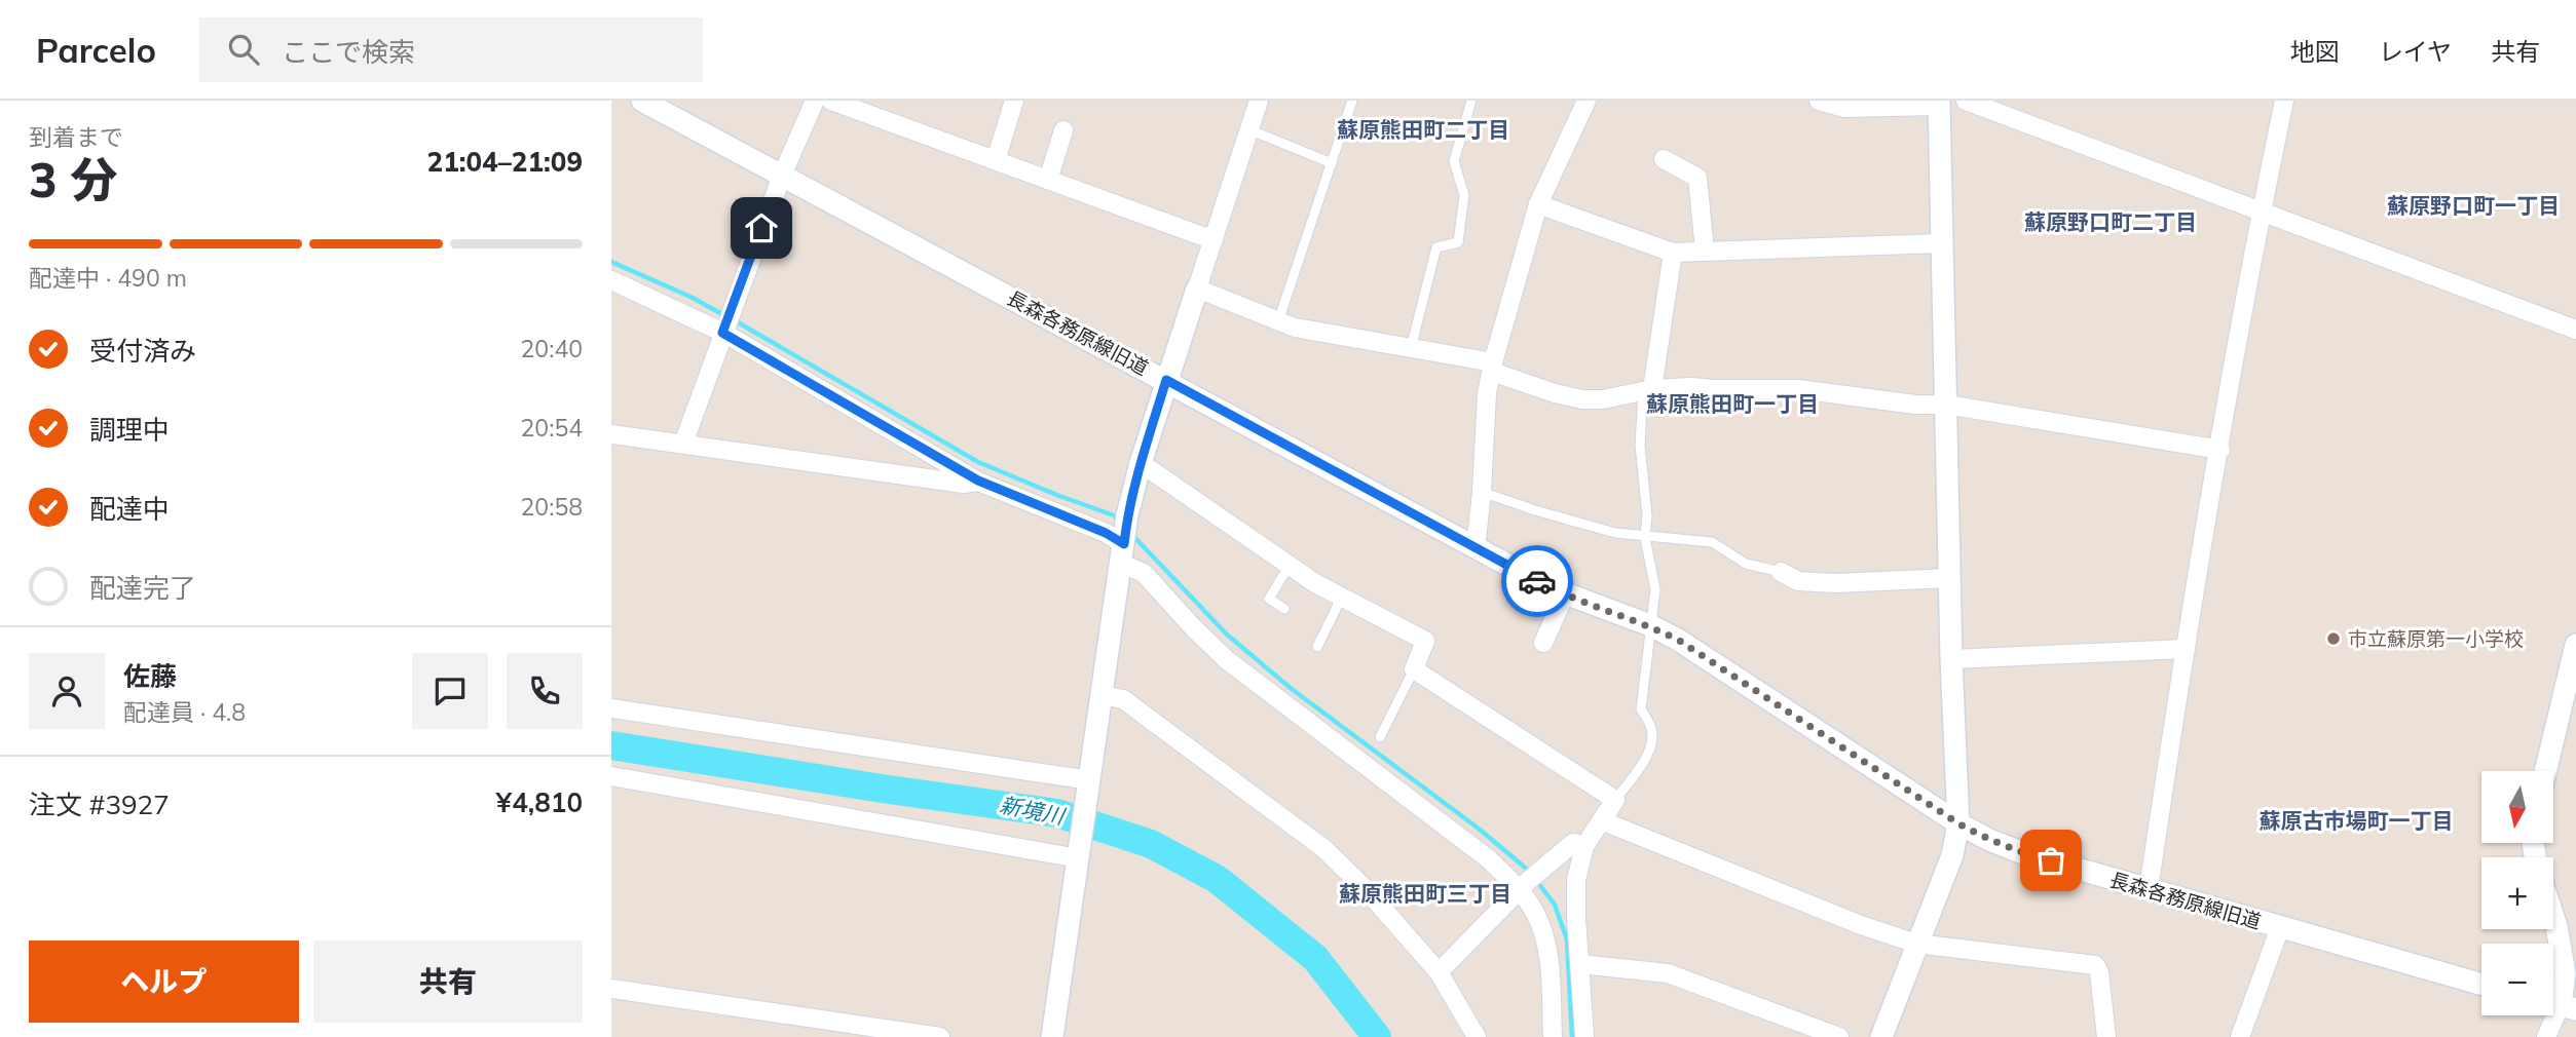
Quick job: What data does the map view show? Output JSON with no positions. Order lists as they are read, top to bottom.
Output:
{
  "streets": {
    "street": ["長森各務原線旧道"]
  },
  "districts": [
    "蘇原熊田町二丁目",
    "蘇原野口町一丁目",
    "蘇原野口町二丁目",
    "蘇原熊田町一丁目",
    "蘇原古市場町一丁目",
    "蘇原熊田町三丁目"
  ],
  "water": ["新境川"],
  "places": ["市立蘇原第一小学校"],
  "north": "bottom",
  "page": {
    "header": "Parcelo",
    "search": "ここで検索",
    "nav": ["地図", "レイヤ", "共有"],
    "heading": ["3 分", "到着まで", "21:04–21:09"],
    "panel": [
      "佐藤",
      "配達員 · 4.8",
      "注文 #3927",
      "¥4,810"
    ],
    "bar": "配達中 · 490 m",
    "list": [
      ["受付済み", "20:40"],
      ["調理中", "20:54"],
      ["配達中", "20:58"],
      "配達完了"
    ],
    "map_buttons": ["+", "−"],
    "buttons": ["ヘルプ", "共有"]
  }
}
